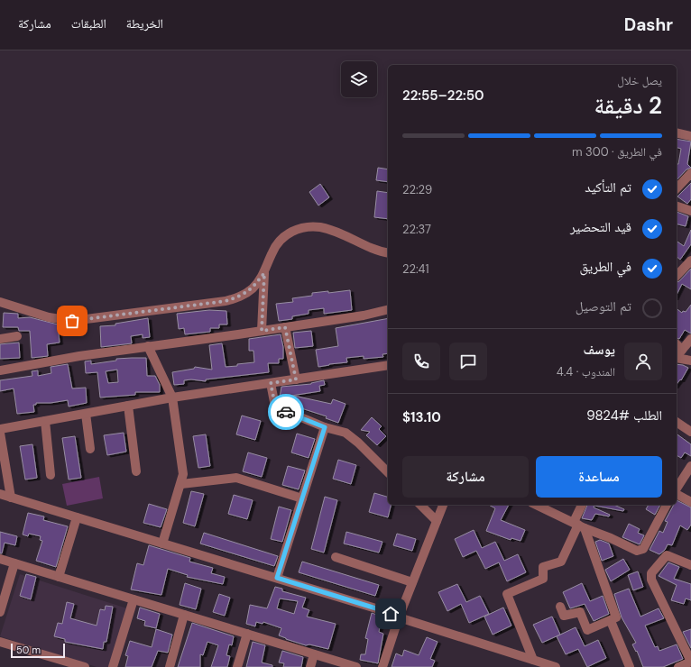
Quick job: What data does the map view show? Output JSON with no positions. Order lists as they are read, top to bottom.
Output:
{
  "scale_bar": "50 m",
  "page": {
    "header": "Dashr",
    "nav": ["الخريطة", "الطبقات", "مشاركة"],
    "heading": ["2 دقيقة", "يصل خلال", "22:50–22:55"],
    "panel": [
      "يوسف",
      "المندوب · 4.4",
      "الطلب #9824",
      "$13.10"
    ],
    "bar": "في الطريق · 300 m",
    "list": [
      ["تم التأكيد", "22:29"],
      ["قيد التحضير", "22:37"],
      ["في الطريق", "22:41"],
      "تم التوصيل"
    ],
    "buttons": ["مساعدة", "مشاركة"],
    "scale": "50 m"
  }
}
